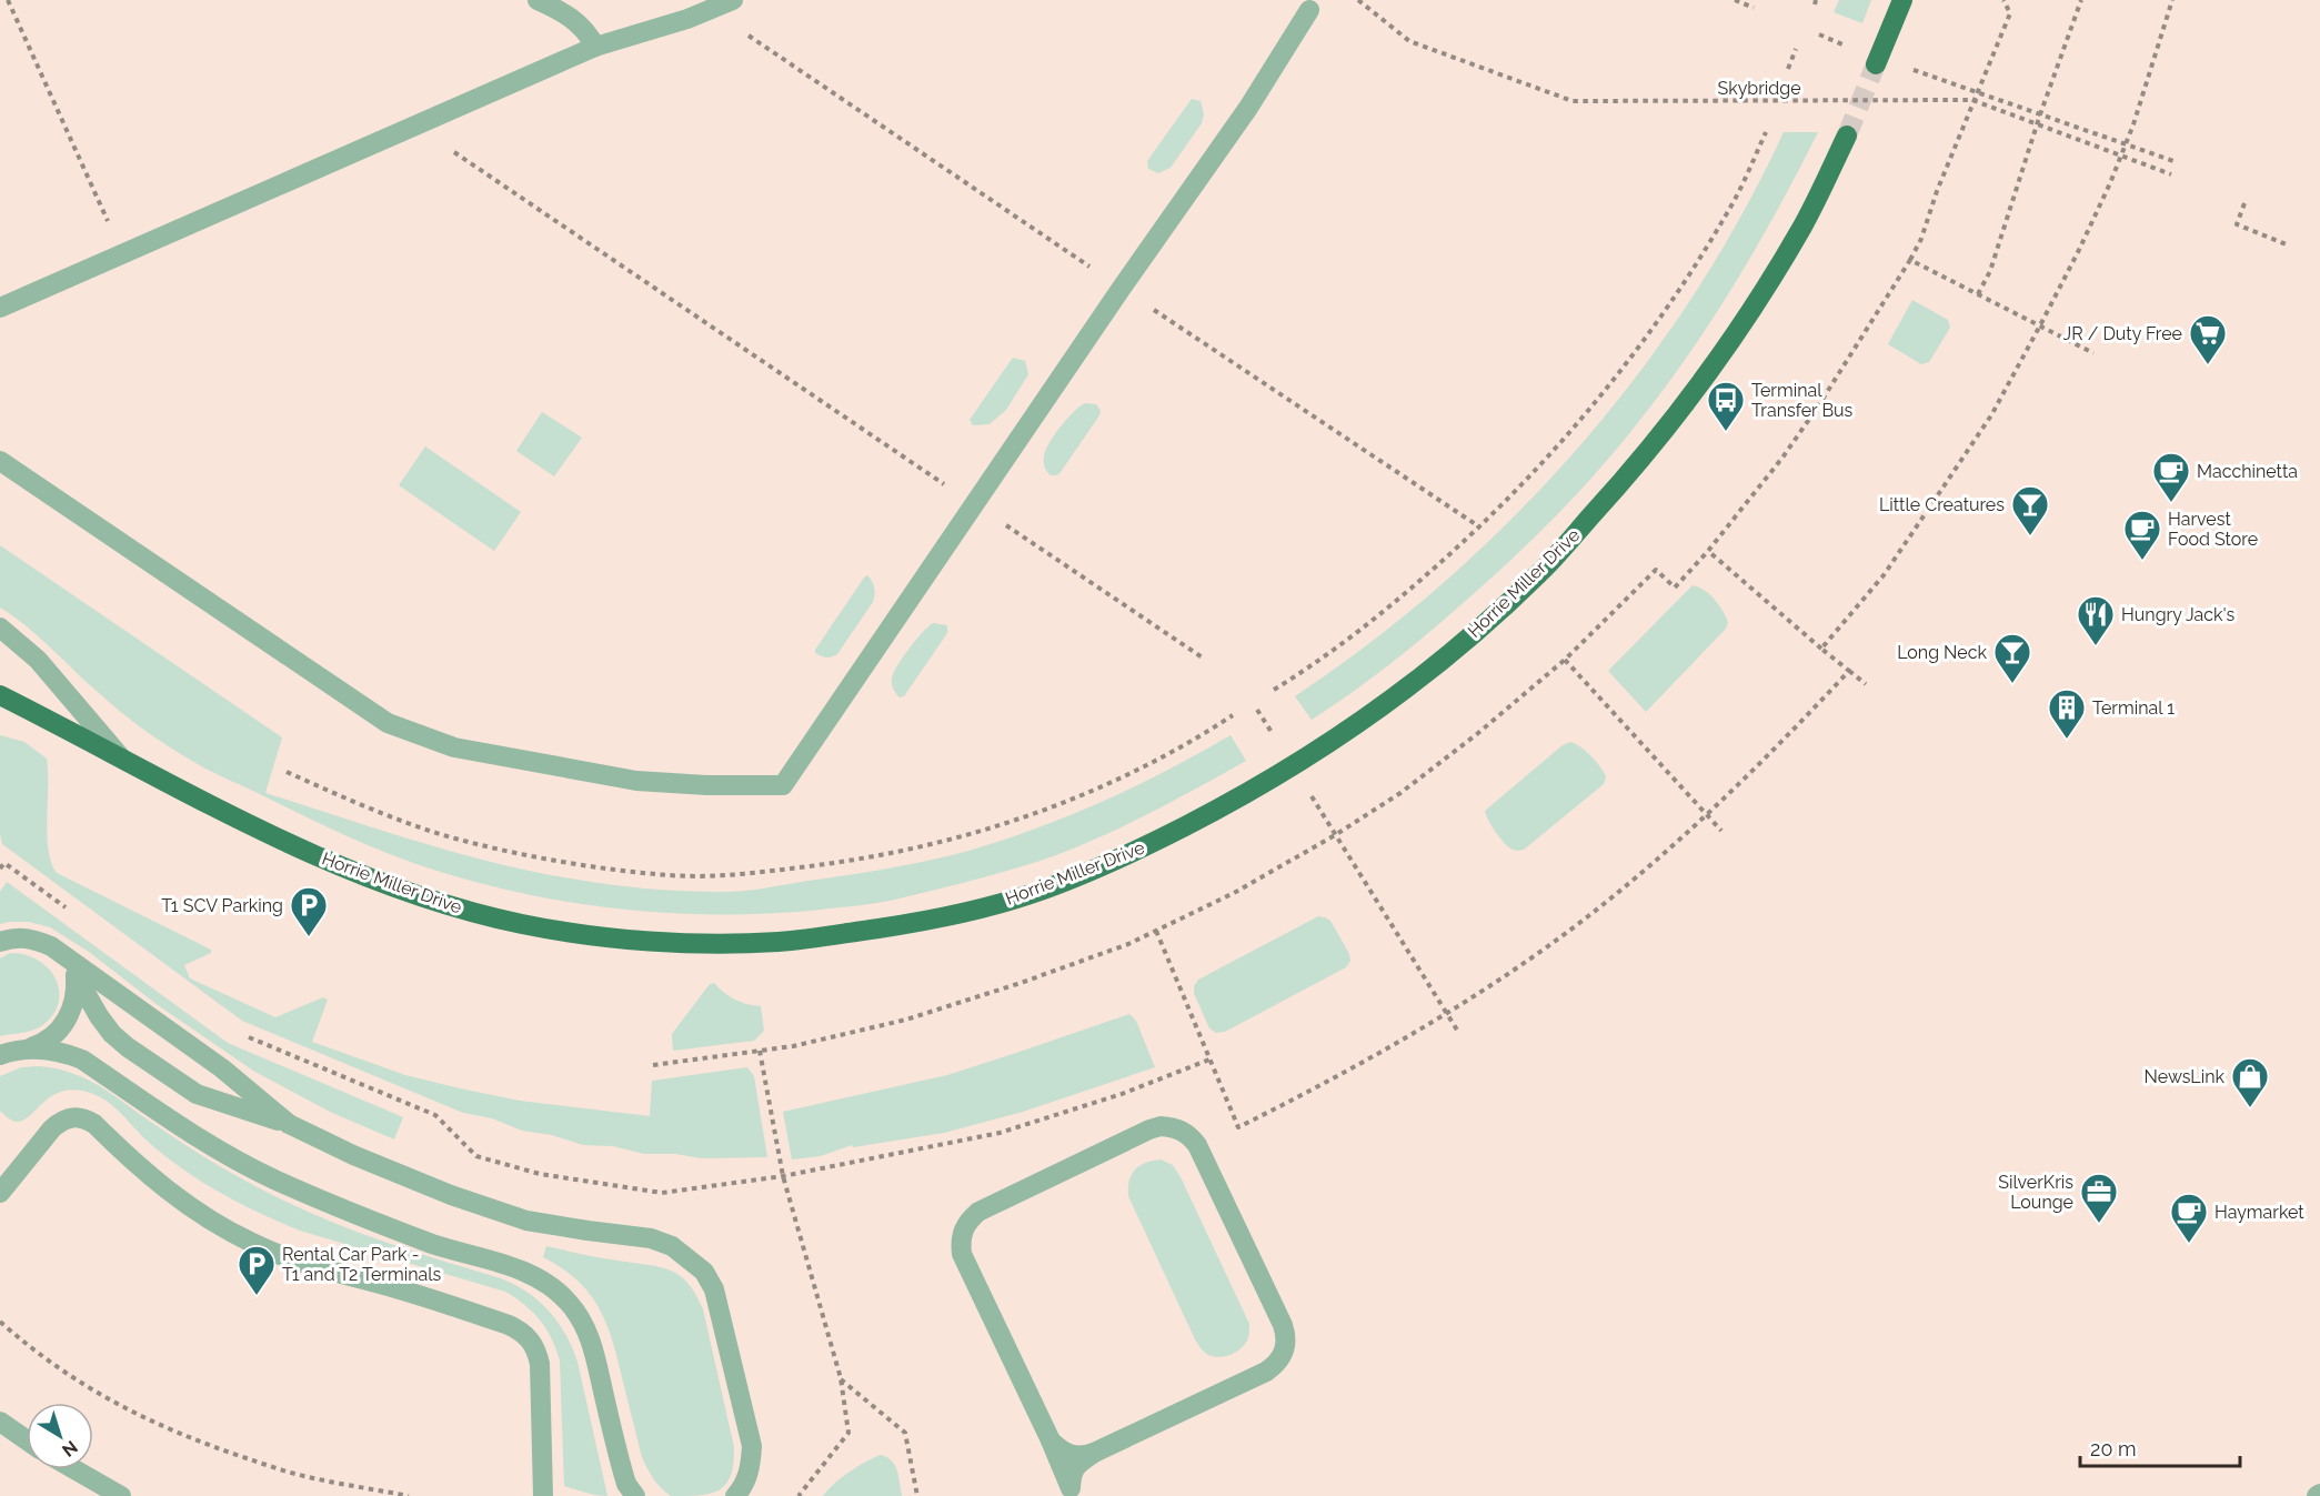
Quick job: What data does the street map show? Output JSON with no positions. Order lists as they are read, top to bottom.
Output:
{
  "streets": {
    "main road": ["Horrie Miller Drive"],
    "path": ["Skybridge"]
  },
  "places": {
    "supermarket": ["JR / Duty Free"],
    "bus stop": ["Terminal Transfer Bus"],
    "cafe": ["Macchinetta", "Harvest Food Store", "Haymarket"],
    "bar": ["Little Creatures", "Long Neck"],
    "restaurant": ["Hungry Jack's"],
    "building": ["Terminal 1"],
    "parking": ["T1 SCV Parking", "Rental Car Park - T1 and T2 Terminals"],
    "shop": ["NewsLink"],
    "office": ["SilverKris Lounge"]
  },
  "scale_bar": "20 m",
  "north": "bottom right"
}
